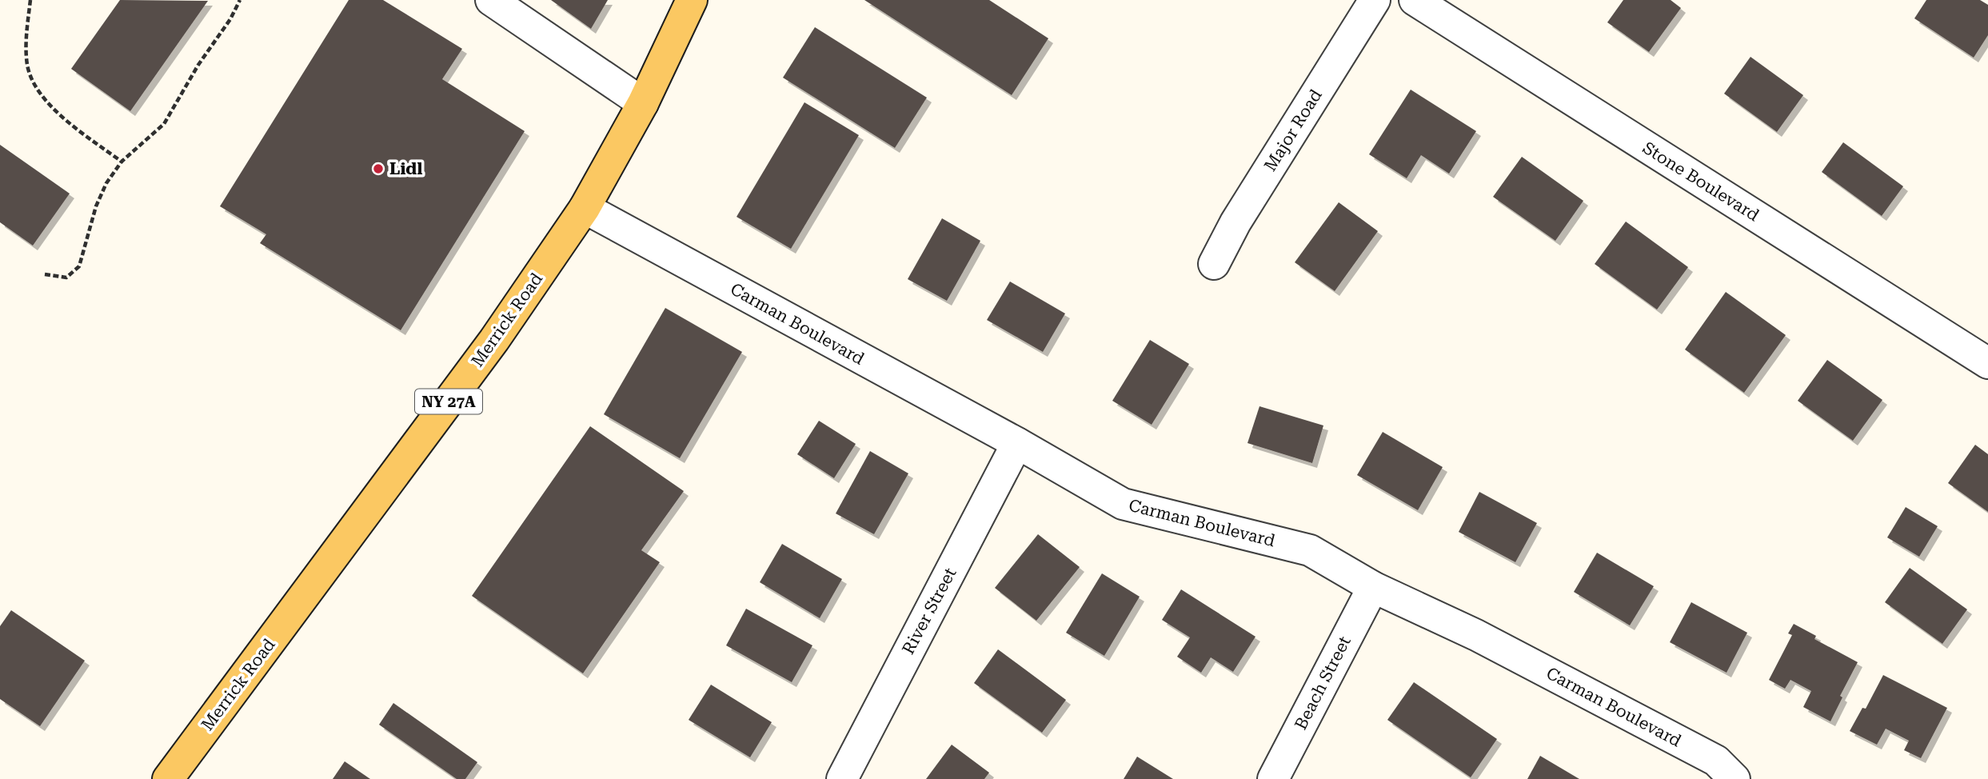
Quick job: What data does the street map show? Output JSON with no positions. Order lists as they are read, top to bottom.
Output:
{
  "streets": {
    "main road": ["Merrick Road", "NY 27A"],
    "street": [
      "Major Road",
      "Stone Boulevard",
      "Carman Boulevard",
      "River Street",
      "Beach Street"
    ]
  },
  "crossings": [
    ["Merrick Road", "Carman Boulevard"],
    ["Carman Boulevard", "River Street"],
    ["Carman Boulevard", "Beach Street"]
  ],
  "places": ["Lidl"]
}
